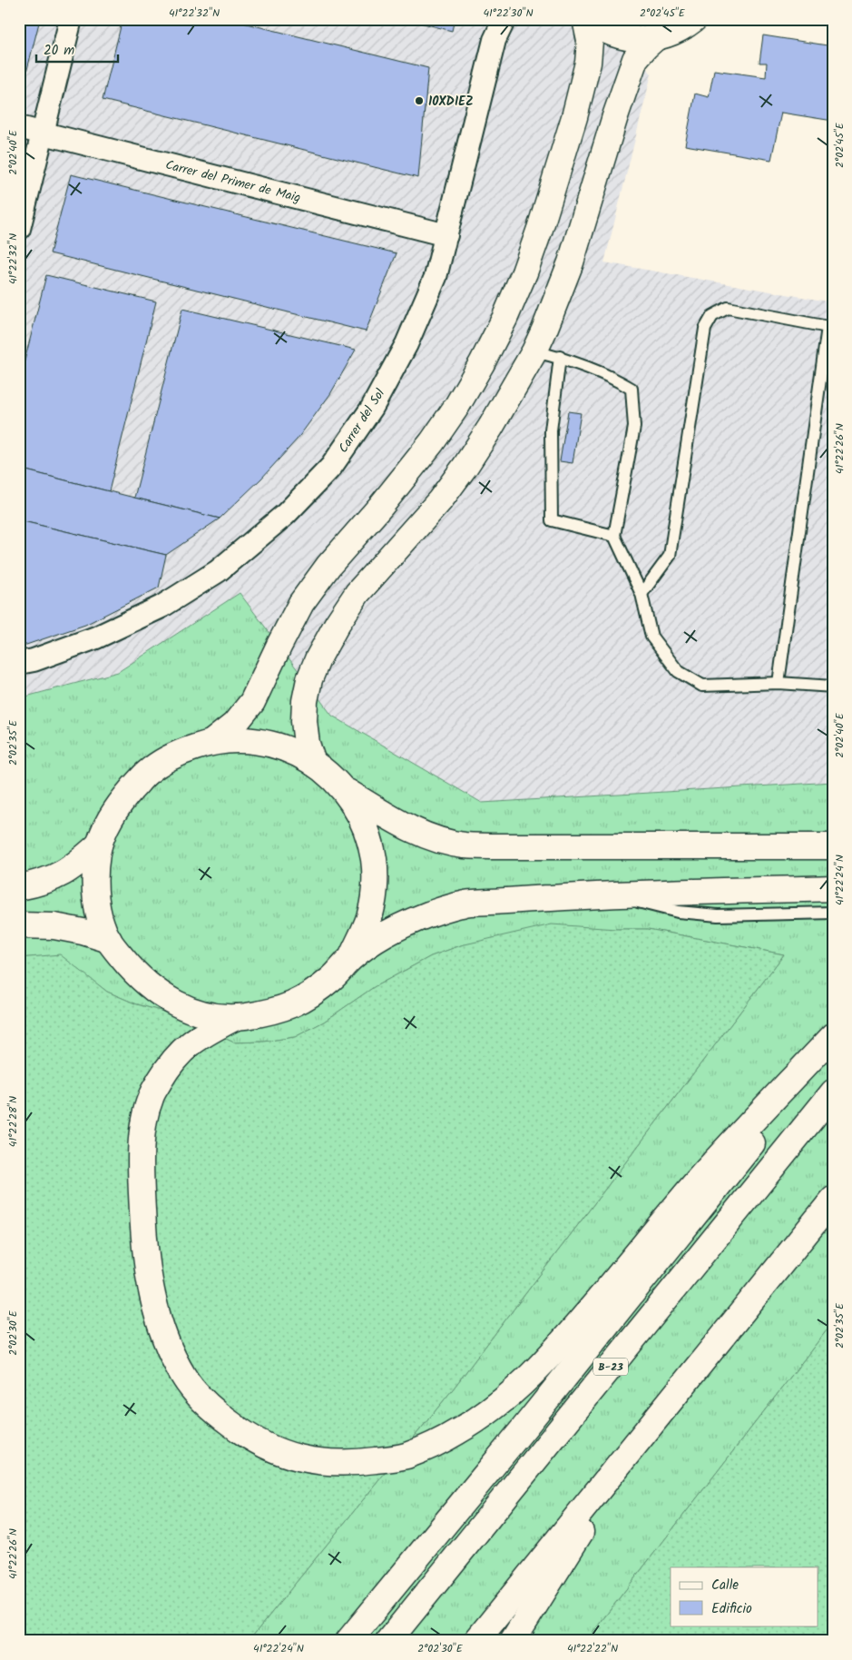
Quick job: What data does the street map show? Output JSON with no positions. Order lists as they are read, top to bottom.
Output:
{
  "streets": {
    "main road": ["B-23"],
    "street": ["Carrer del Primer de Maig", "Carrer del Sol"]
  },
  "crossings": [
    ["Carrer del Primer de Maig", "Carrer del Sol"]
  ],
  "places": ["10XDIEZ"],
  "legend": ["Calle", "Edificio"],
  "scale_bar": "20 m",
  "coordinates": [
    "41°22'32\"N",
    "41°22'30\"N",
    "2°02'45\"E",
    "2°02'40\"E",
    "41°22'26\"N",
    "2°02'35\"E",
    "41°22'24\"N",
    "41°22'28\"N",
    "2°02'30\"E",
    "41°22'22\"N"
  ]
}
